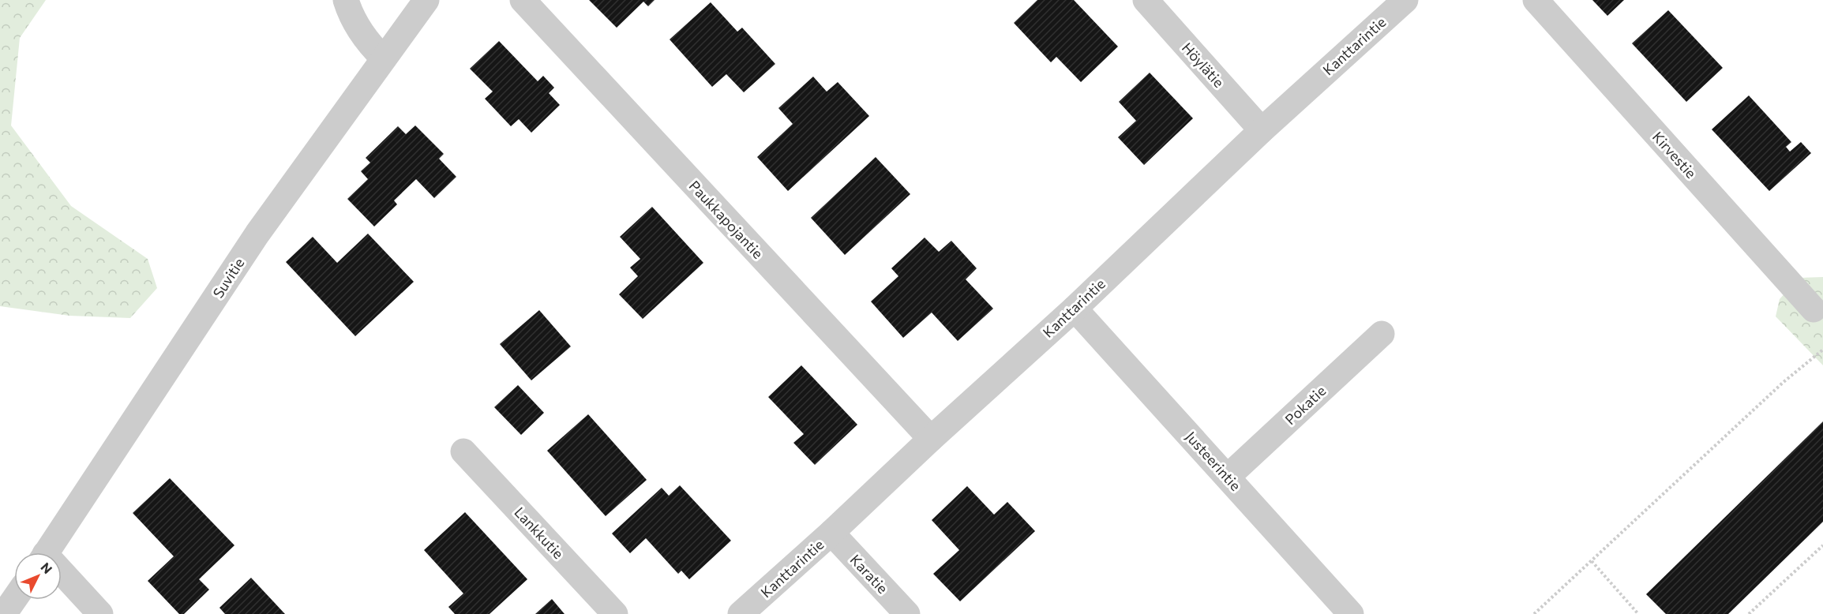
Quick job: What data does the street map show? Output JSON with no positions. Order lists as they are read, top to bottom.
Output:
{
  "streets": {
    "street": [
      "Kanttarintie",
      "Höylätie",
      "Kirvestie",
      "Paukkapojantie",
      "Suvitie",
      "Pokatie",
      "Justeerintie",
      "Lankkutie",
      "Karatie"
    ]
  },
  "crossings": [
    ["Kanttarintie", "Höylätie"],
    ["Kanttarintie", "Paukkapojantie"],
    ["Kanttarintie", "Justeerintie"],
    ["Kanttarintie", "Karatie"],
    ["Pokatie", "Justeerintie"]
  ],
  "north": "top right"
}
